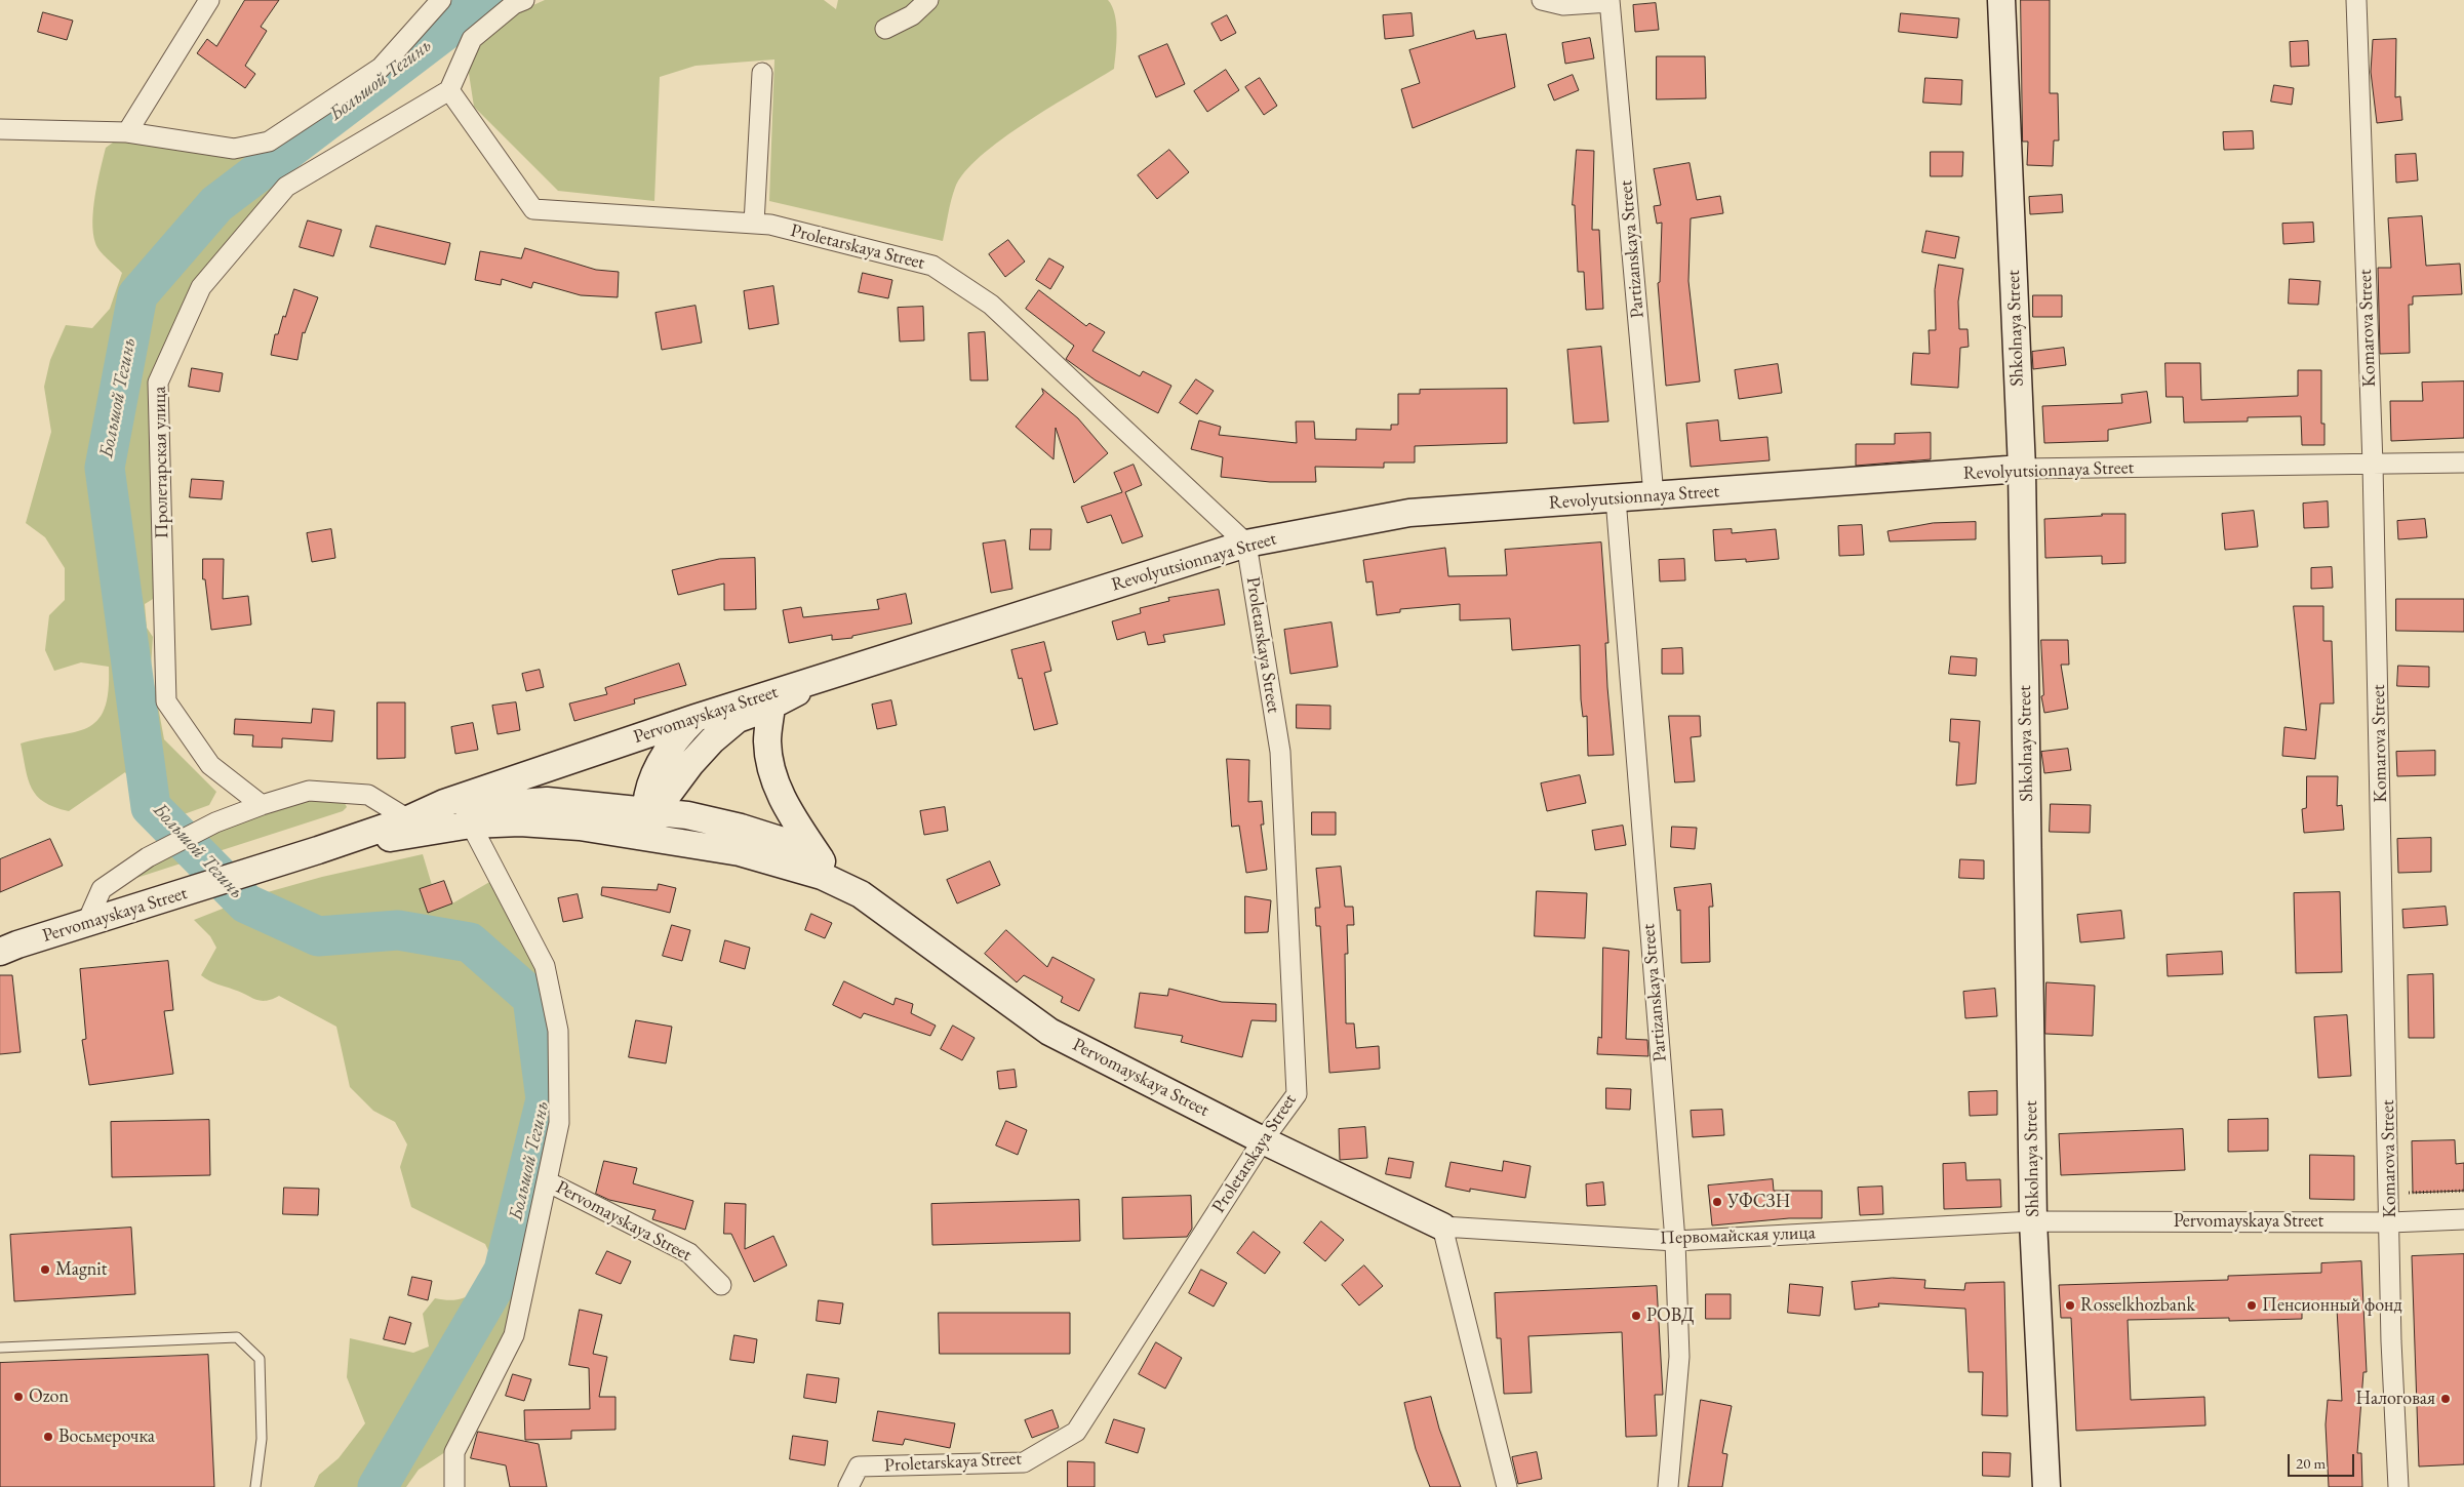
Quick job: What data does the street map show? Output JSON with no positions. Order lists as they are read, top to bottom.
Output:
{
  "streets": {
    "street": [
      "Proletarskaya Street",
      "Partizanskaya Street",
      "Shkolnaya Street",
      "Komarova Street",
      "Пролетарская улица",
      "Revolyutsionnaya Street",
      "Pervomayskaya Street",
      "Первомайская улица"
    ]
  },
  "crossings": [
    ["Proletarskaya Street", "Пролетарская улица"],
    ["Proletarskaya Street", "Revolyutsionnaya Street"],
    ["Proletarskaya Street", "Pervomayskaya Street"],
    ["Partizanskaya Street", "Revolyutsionnaya Street"],
    ["Partizanskaya Street", "Первомайская улица"],
    ["Shkolnaya Street", "Revolyutsionnaya Street"],
    ["Shkolnaya Street", "Pervomayskaya Street"],
    ["Shkolnaya Street", "Первомайская улица"],
    ["Komarova Street", "Revolyutsionnaya Street"],
    ["Komarova Street", "Pervomayskaya Street"],
    ["Revolyutsionnaya Street", "Pervomayskaya Street"],
    ["Pervomayskaya Street", "Первомайская улица"]
  ],
  "water": ["Большой Тегинь"],
  "places": [
    "УФСЗН",
    "Magnit",
    "Rosselkhozbank",
    "Пенсионный фонд",
    "РОВД",
    "Ozon",
    "Налоговая",
    "Восьмерочка"
  ],
  "scale_bar": "20 m"
}
